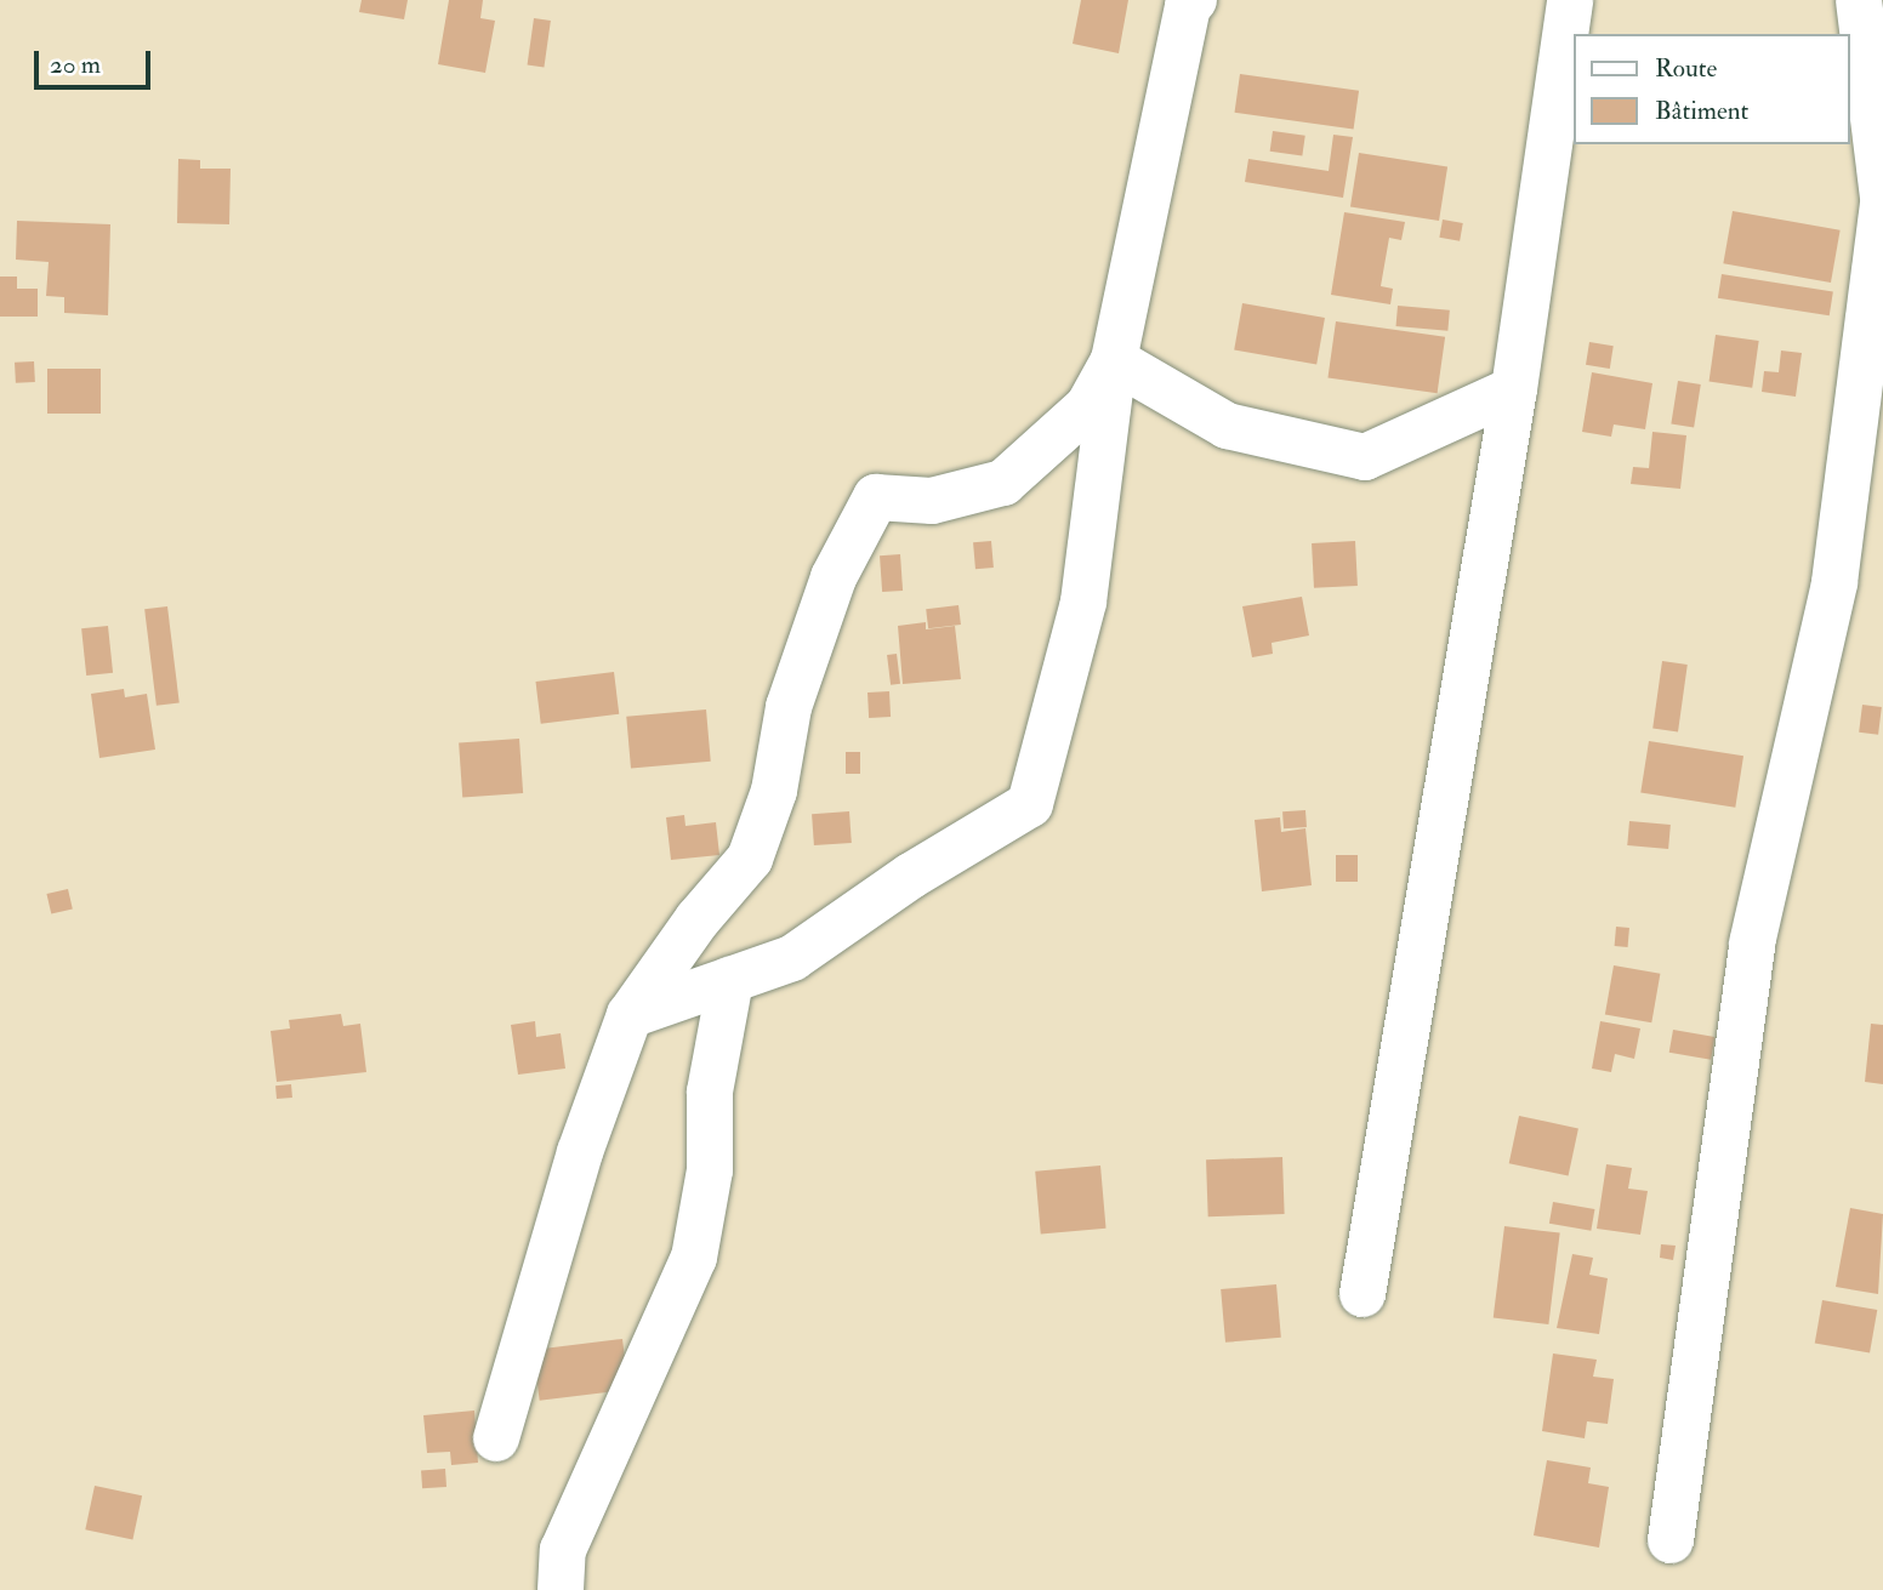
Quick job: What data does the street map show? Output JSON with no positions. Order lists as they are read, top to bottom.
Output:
{
  "legend": ["Route", "Bâtiment"],
  "scale_bar": "20 m"
}
